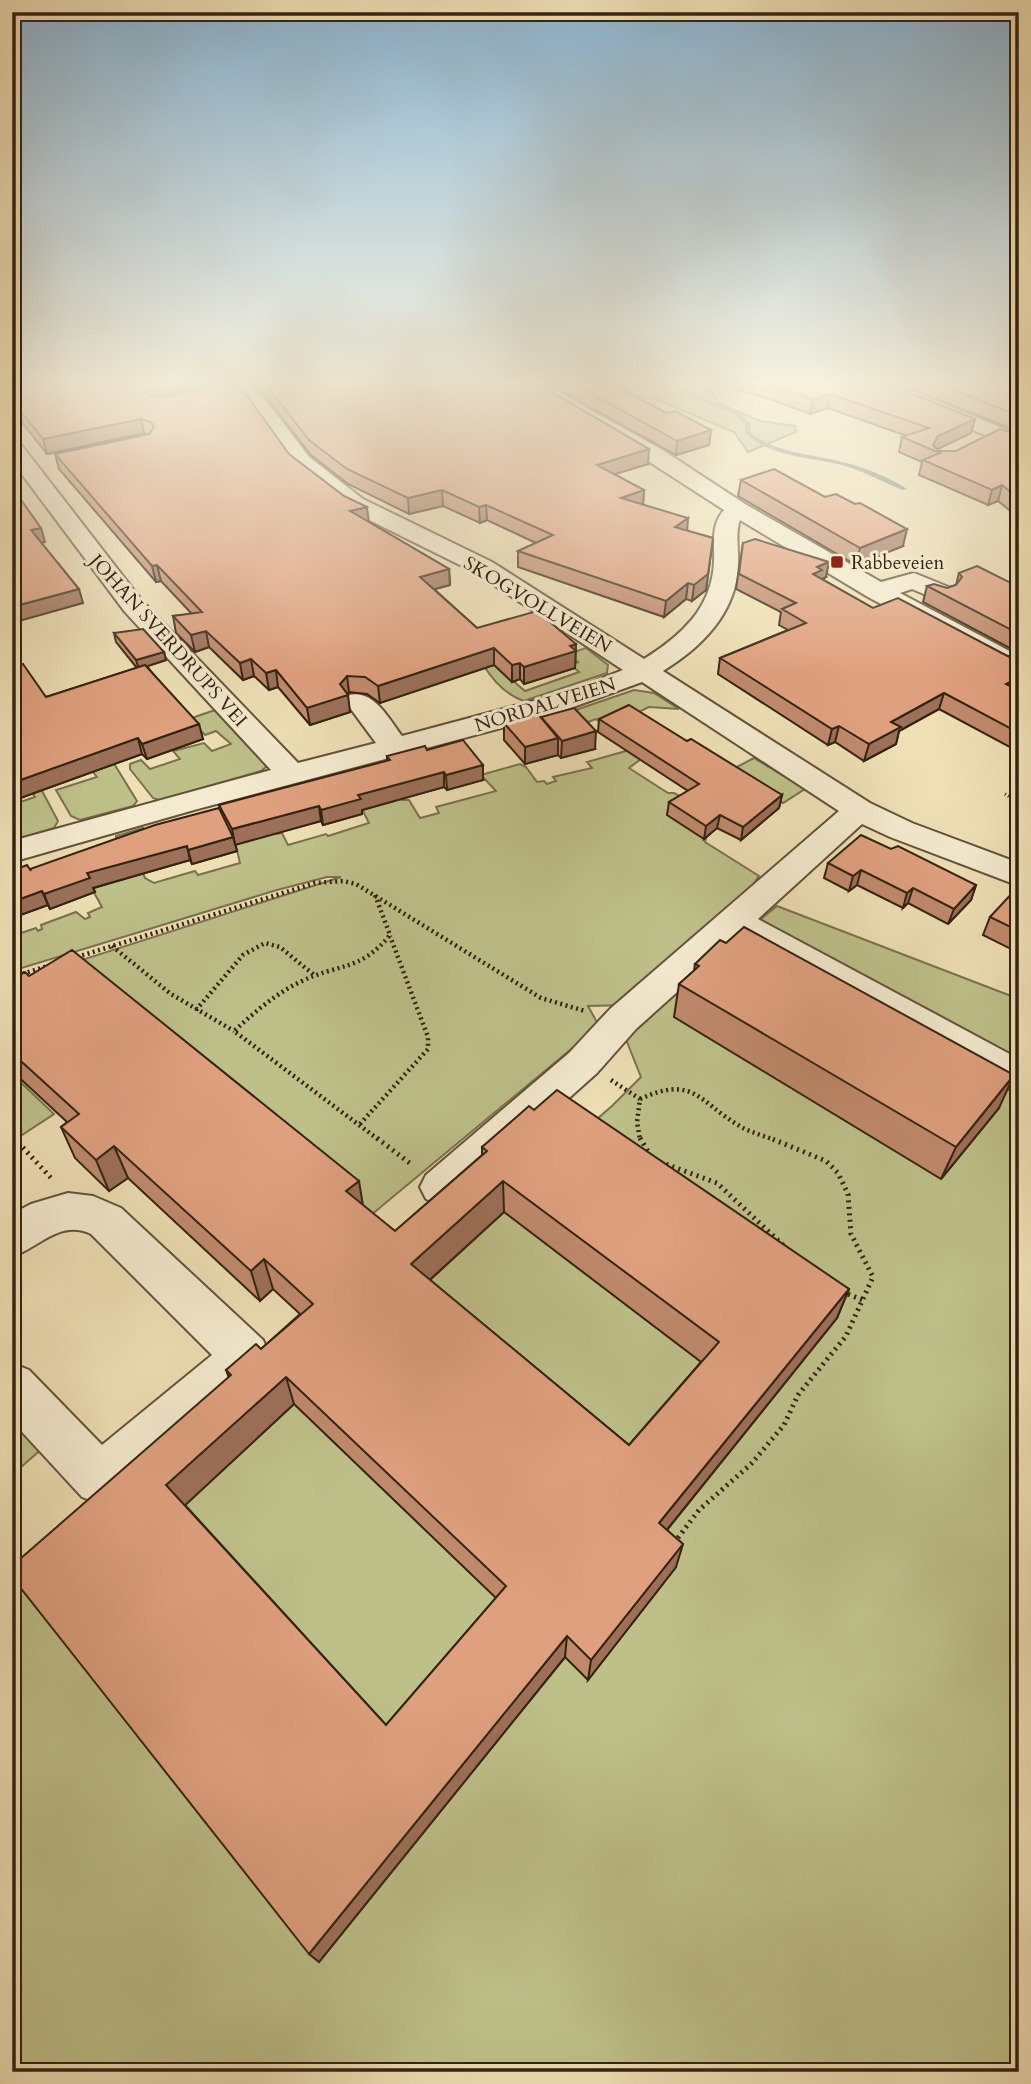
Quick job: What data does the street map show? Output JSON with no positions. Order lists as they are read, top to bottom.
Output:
{
  "streets": {
    "street": ["SKOGVOLLVEIEN", "JOHAN SVERDRUPS VEI", "NORDALVEIEN"]
  },
  "crossings": [
    ["SKOGVOLLVEIEN", "NORDALVEIEN"],
    ["JOHAN SVERDRUPS VEI", "NORDALVEIEN"]
  ],
  "places": {
    "transit": ["Rabbeveien"]
  }
}
